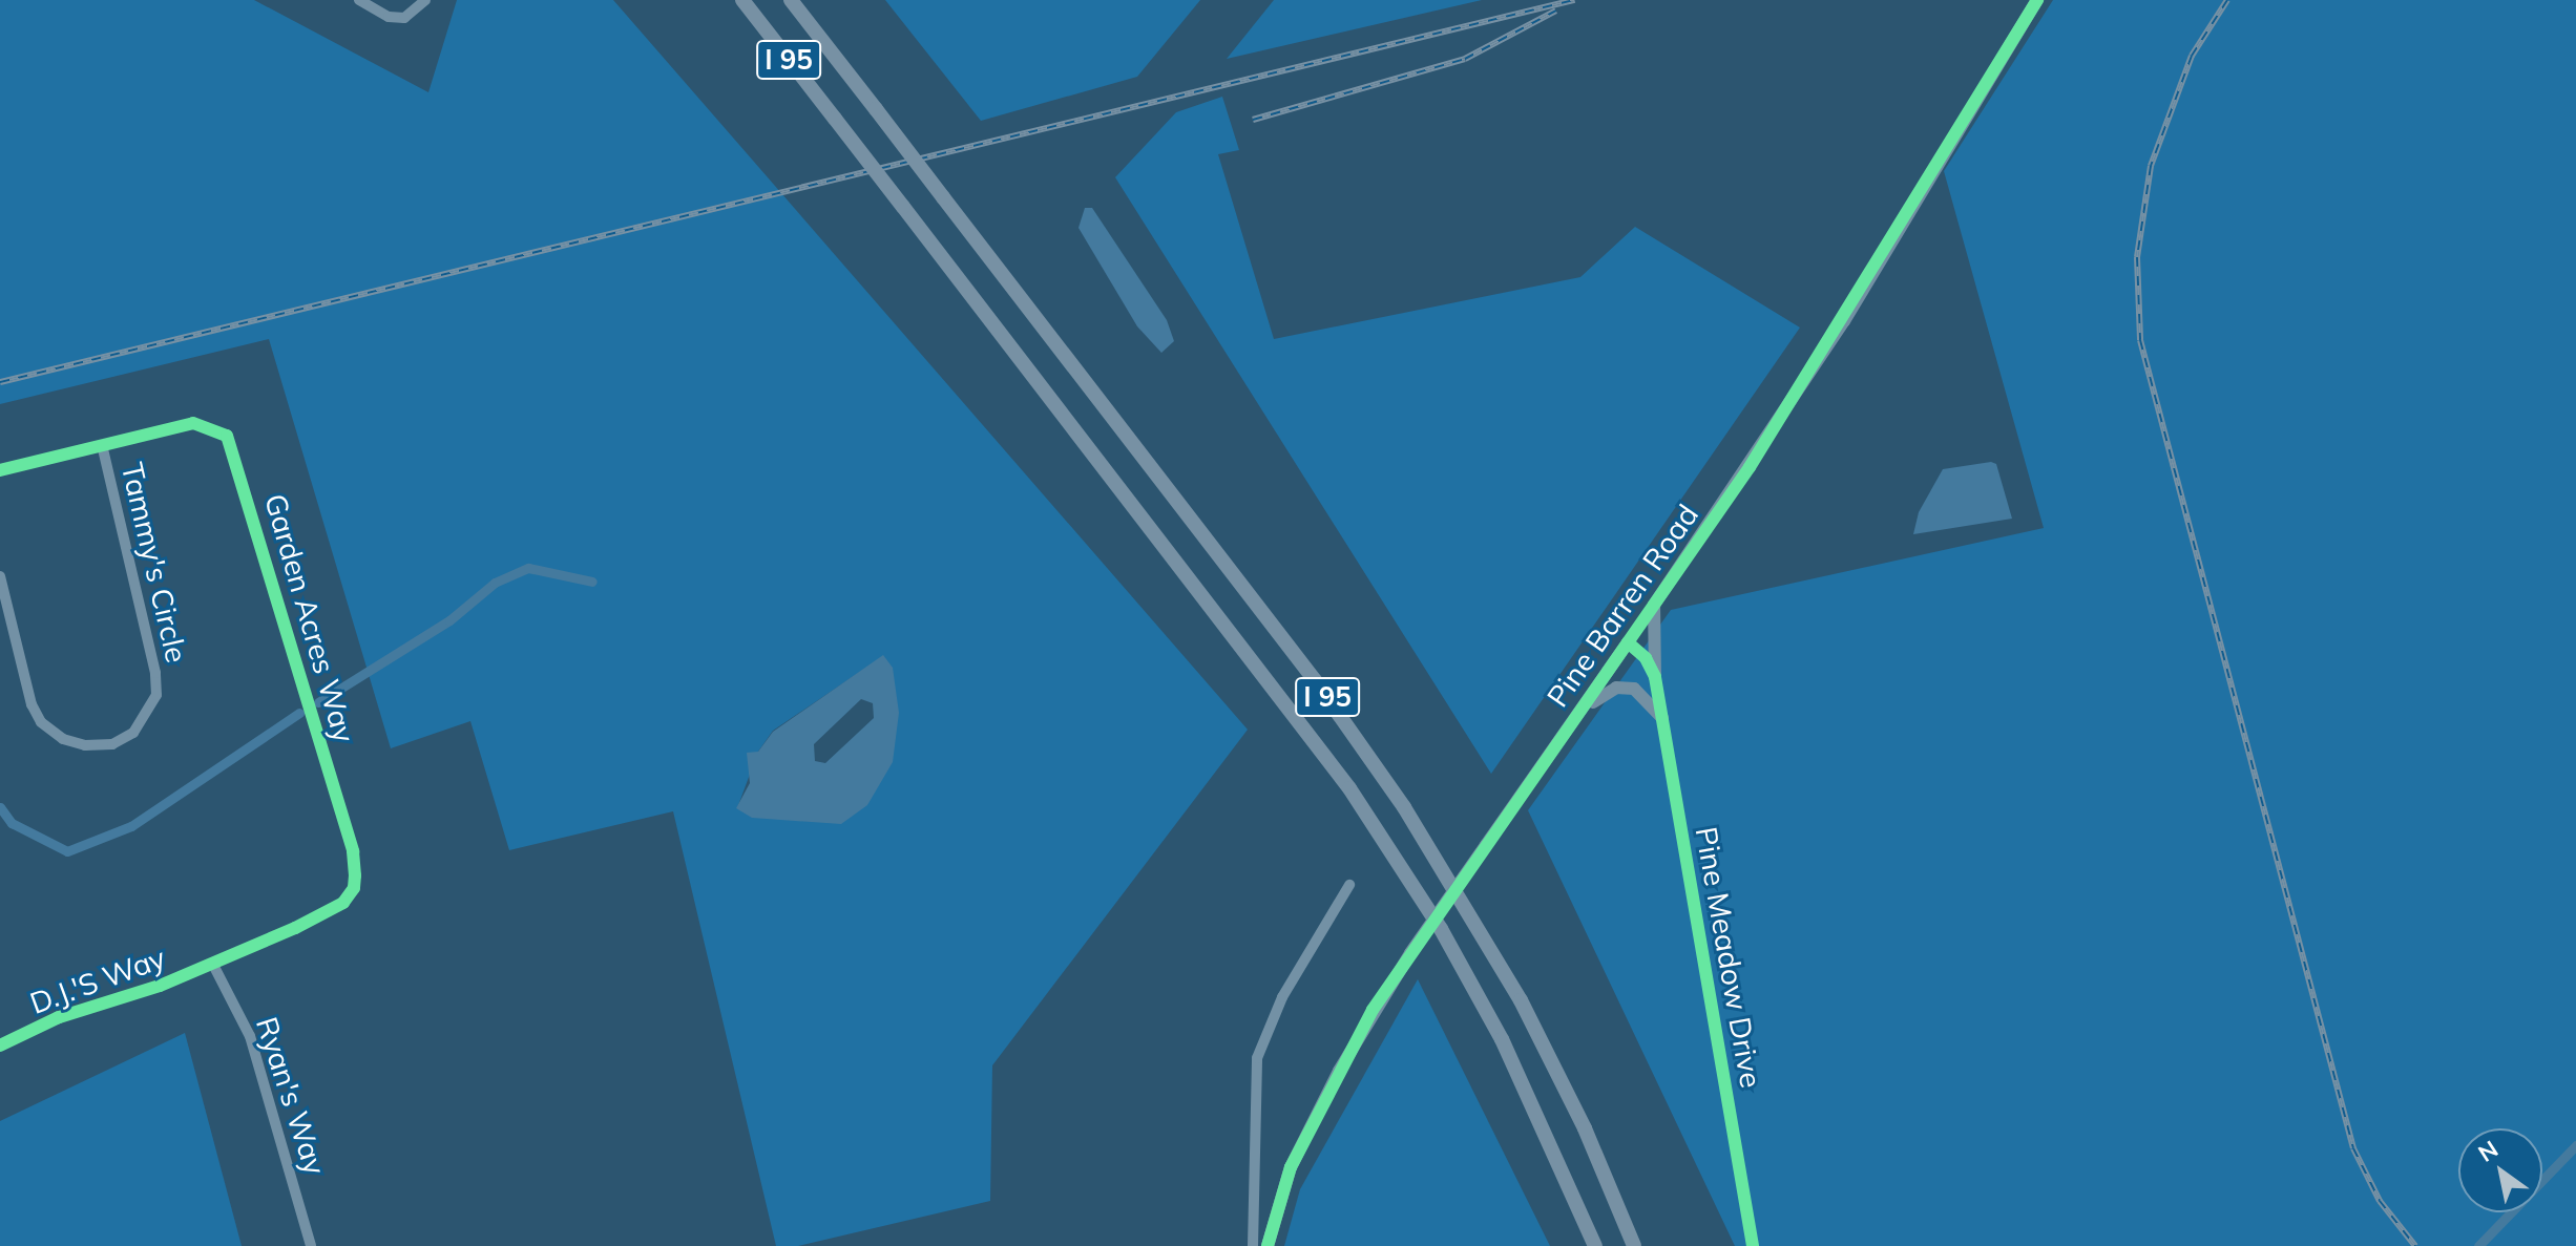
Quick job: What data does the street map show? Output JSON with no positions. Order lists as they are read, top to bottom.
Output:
{
  "streets": {
    "highway": ["I 95"],
    "main road": ["Pine Barren Road"],
    "street": [
      "Tammy's Circle",
      "Garden Acres Way",
      "Pine Meadow Drive",
      "D.J.'S Way",
      "Ryan's Way"
    ]
  },
  "crossings": [
    ["Tammy's Circle", "Garden Acres Way"],
    ["Garden Acres Way", "D.J.'S Way"],
    ["Garden Acres Way", "Ryan's Way"],
    ["D.J.'S Way", "Ryan's Way"]
  ],
  "north": "top left"
}
